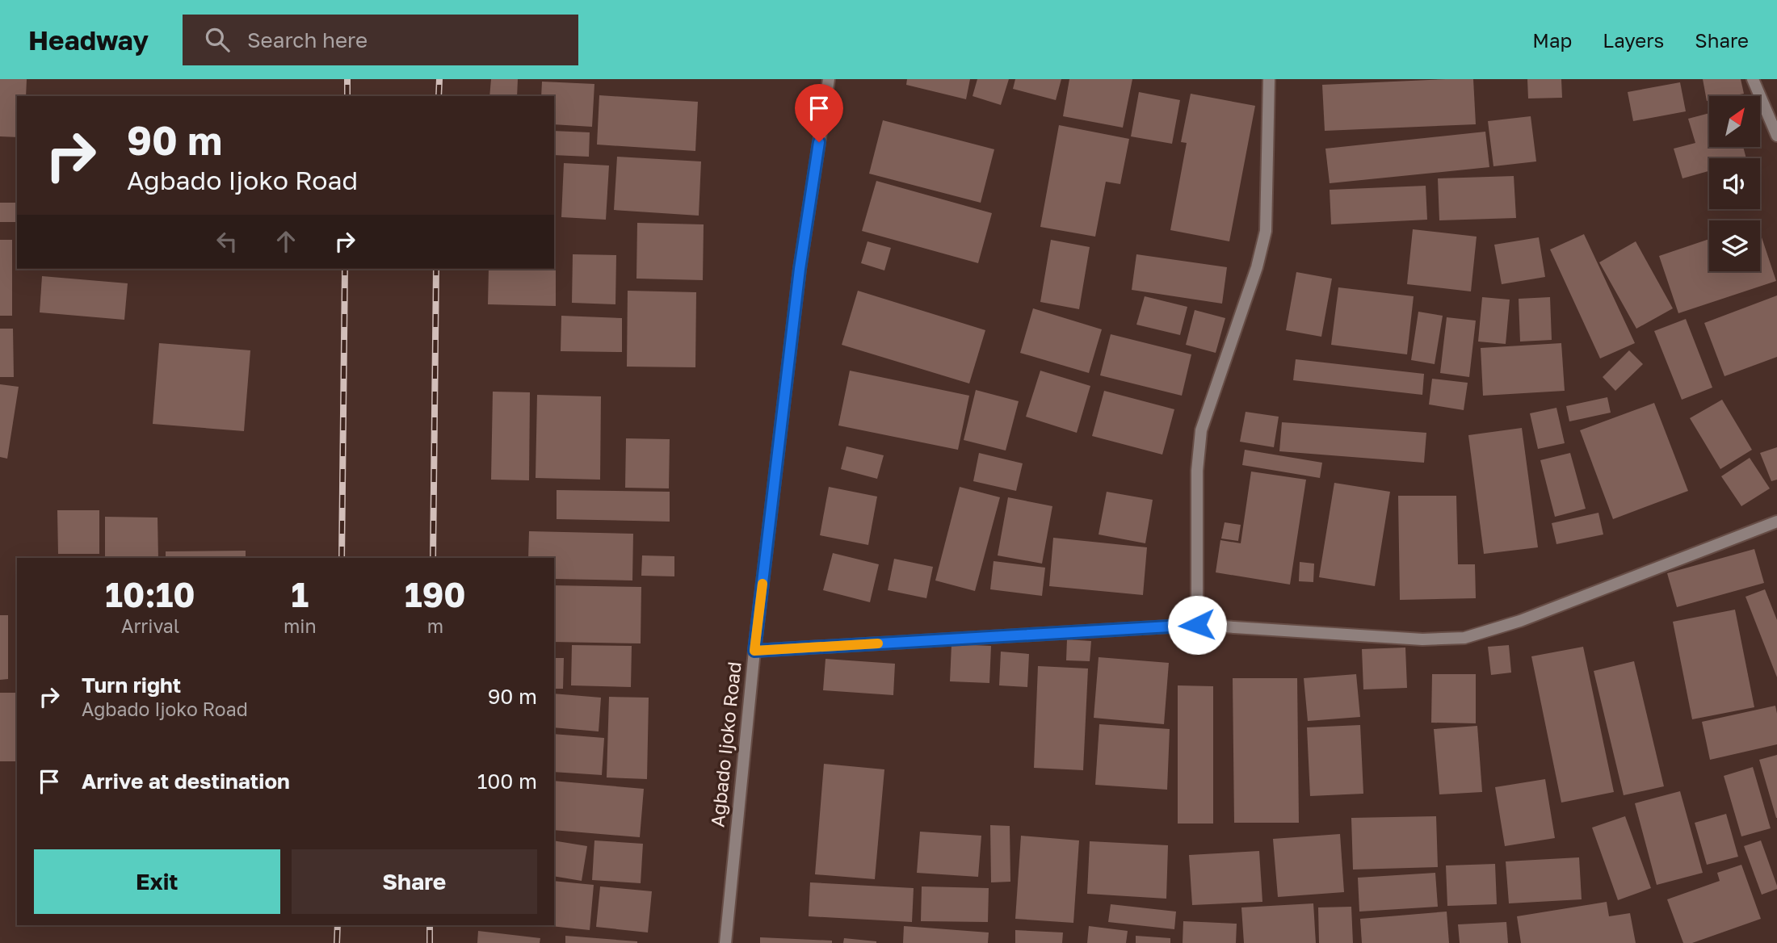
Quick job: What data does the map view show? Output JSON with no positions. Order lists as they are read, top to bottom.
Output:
{
  "streets": {
    "street": ["Agbado Ijoko Road"]
  },
  "north": "top right",
  "page": {
    "header": "Headway",
    "search": "Search here",
    "nav": ["Map", "Layers", "Share"],
    "turn": ["90 m", "Agbado Ijoko Road"],
    "eta": [
      "10:10",
      "Arrival",
      "1",
      "min",
      "190",
      "m"
    ],
    "list": [
      {
        "name": "Turn right",
        "note": "Agbado Ijoko Road",
        "value": "90 m"
      },
      {
        "name": "Arrive at destination",
        "value": "100 m"
      }
    ],
    "buttons": ["Exit", "Share"]
  }
}
